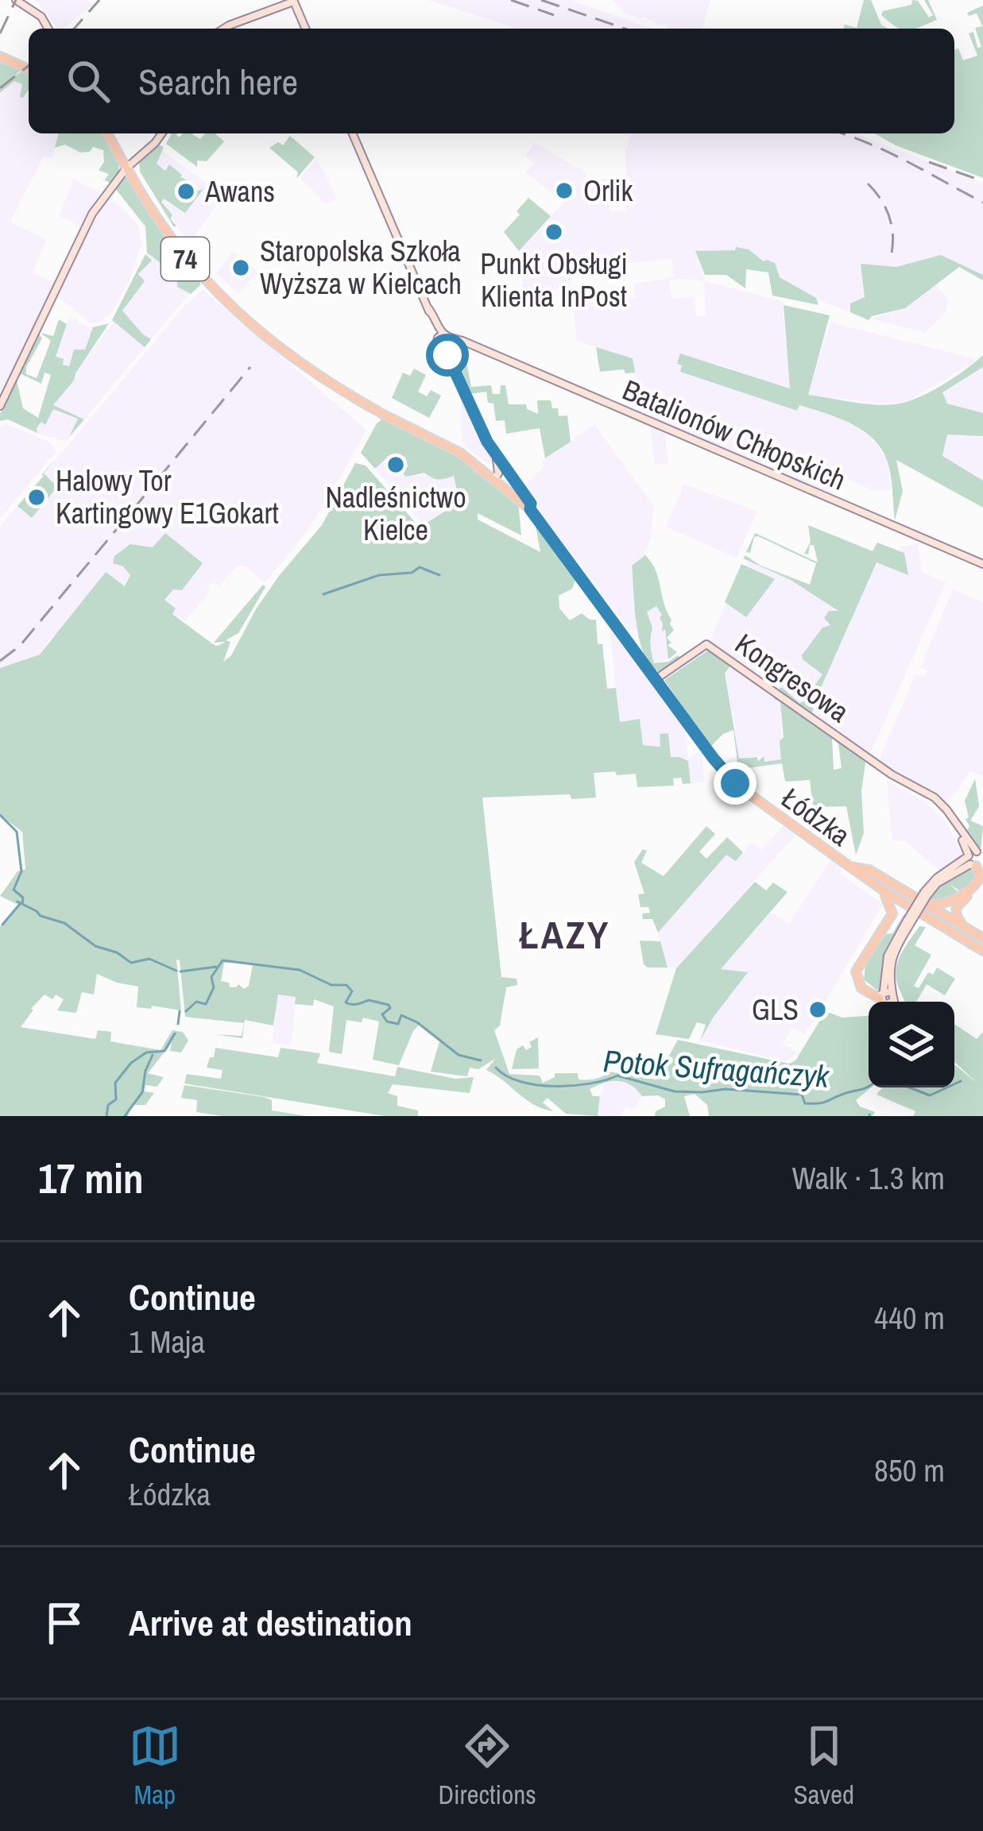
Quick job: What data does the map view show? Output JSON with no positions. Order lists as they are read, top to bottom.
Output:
{
  "streets": {
    "main road": ["74", "Łódzka"],
    "street": ["Batalionów Chłopskich", "Kongresowa"]
  },
  "crossings": [
    ["Kongresowa", "Łódzka"]
  ],
  "districts": ["ŁAZY"],
  "water": ["Potok Sufragańczyk"],
  "places": [
    "Orlik",
    "Awans",
    "Punkt Obsługi Klienta InPost",
    "Staropolska Szkoła Wyższa w Kielcach",
    "Nadleśnictwo Kielce",
    "Halowy Tor Kartingowy E1Gokart",
    "GLS"
  ],
  "page": {
    "search": "Search here",
    "heading": ["17 min", "Walk · 1.3 km"],
    "list": [
      ["Continue", "1 Maja", "440 m"],
      ["Continue", "Łódzka", "850 m"],
      "Arrive at destination"
    ],
    "nav": ["Map", "Directions", "Saved"]
  }
}
